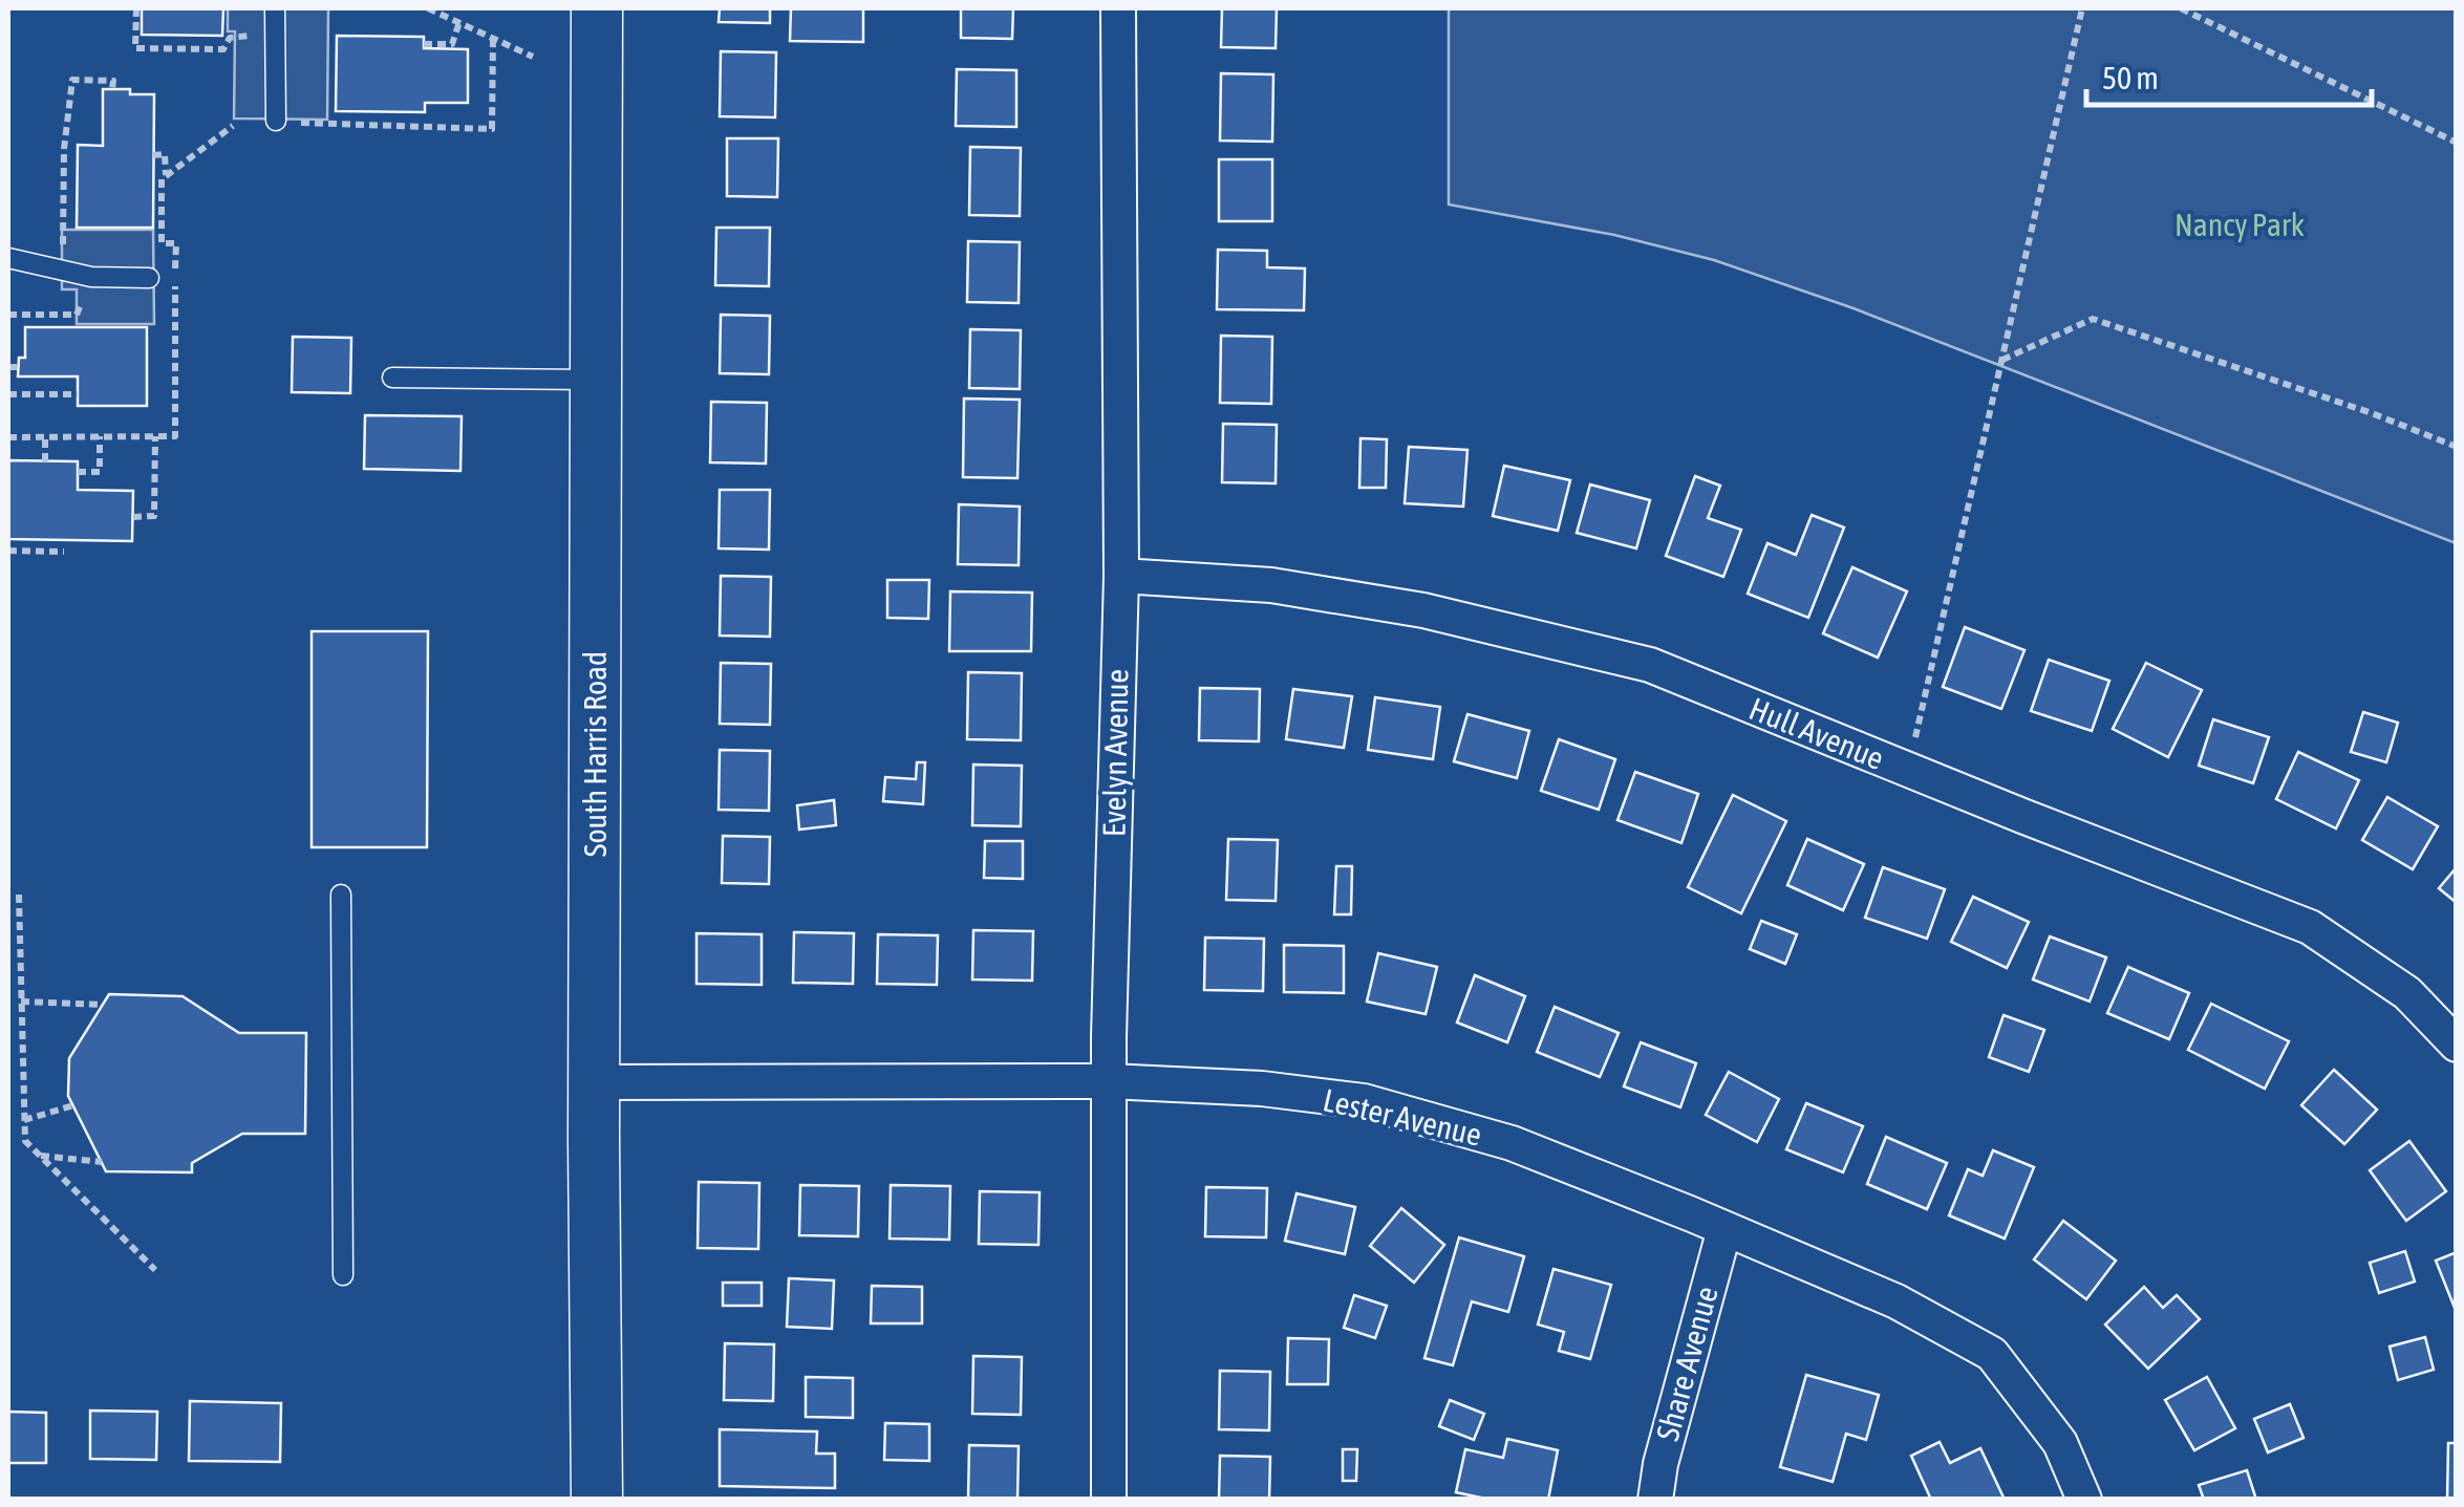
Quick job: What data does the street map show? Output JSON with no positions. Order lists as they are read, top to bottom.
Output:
{
  "streets": {
    "main road": ["South Harris Road"],
    "street": [
      "Hull Avenue",
      "Evelyn Avenue",
      "Lester Avenue",
      "Share Avenue"
    ]
  },
  "crossings": [
    ["Hull Avenue", "Evelyn Avenue"],
    ["Evelyn Avenue", "Lester Avenue"],
    ["South Harris Road", "Lester Avenue"],
    ["Lester Avenue", "Share Avenue"]
  ],
  "parks": ["Nancy Park"],
  "scale_bar": "50 m"
}
